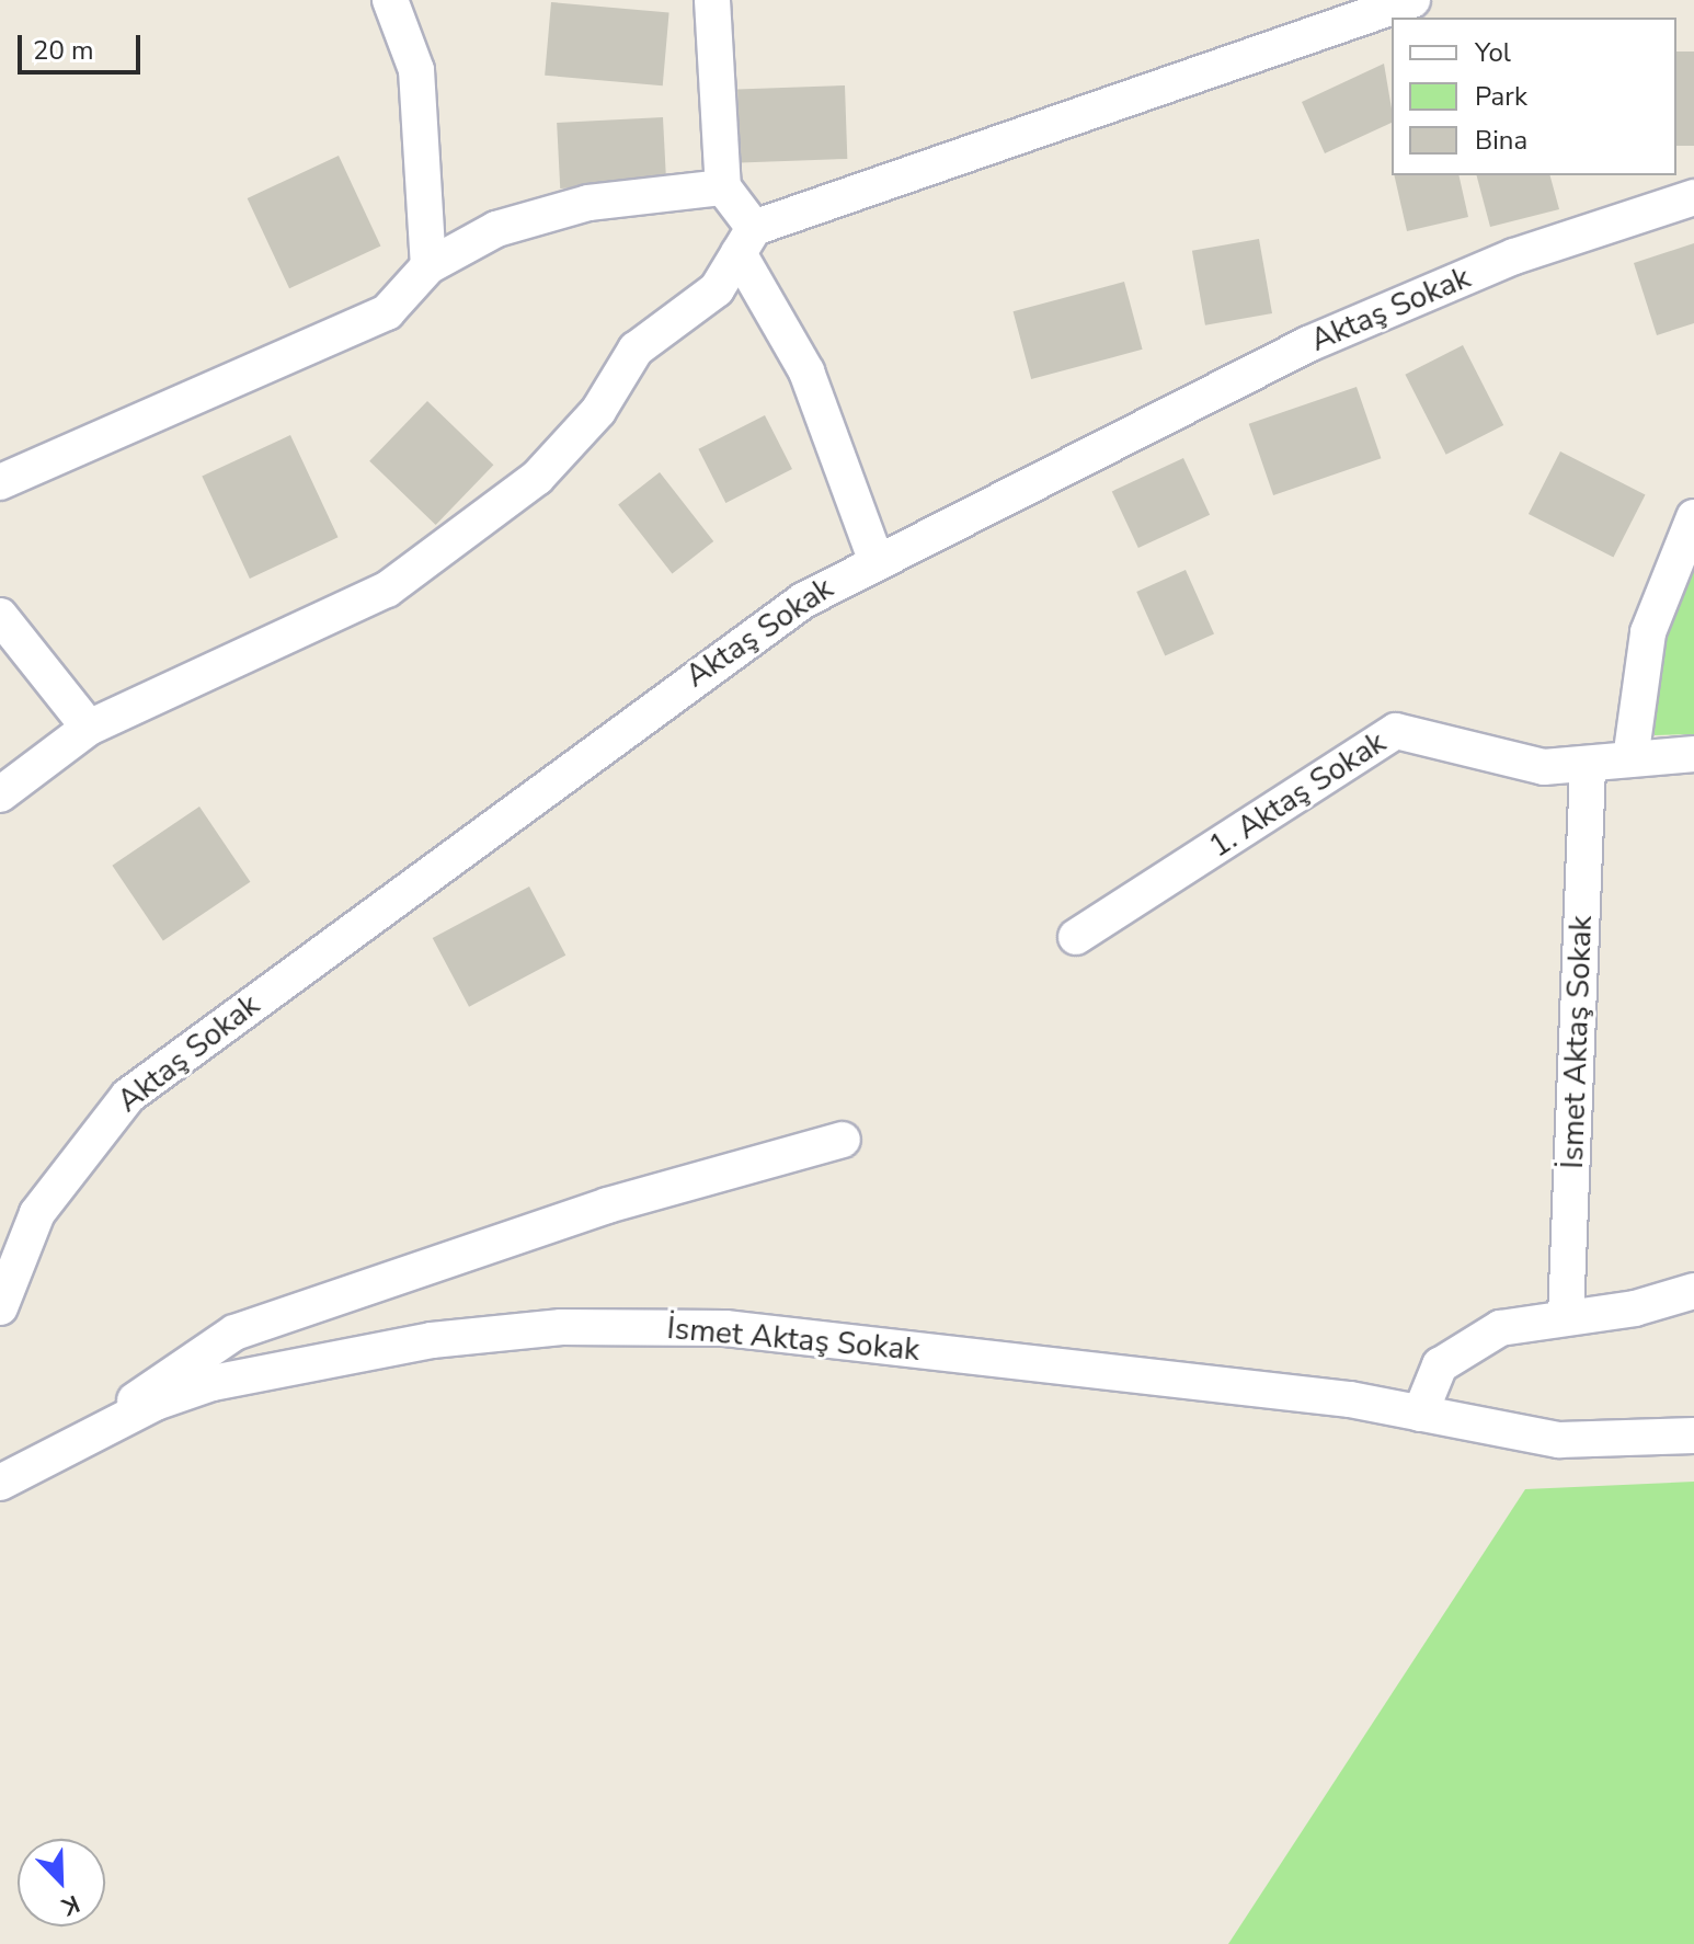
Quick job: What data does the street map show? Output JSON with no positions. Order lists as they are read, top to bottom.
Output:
{
  "streets": {
    "street": ["Aktaş Sokak", "1. Aktaş Sokak", "İsmet Aktaş Sokak"]
  },
  "crossings": [
    ["1. Aktaş Sokak", "İsmet Aktaş Sokak"]
  ],
  "legend": ["Yol", "Park", "Bina"],
  "scale_bar": "20 m",
  "north": "bottom right"
}
